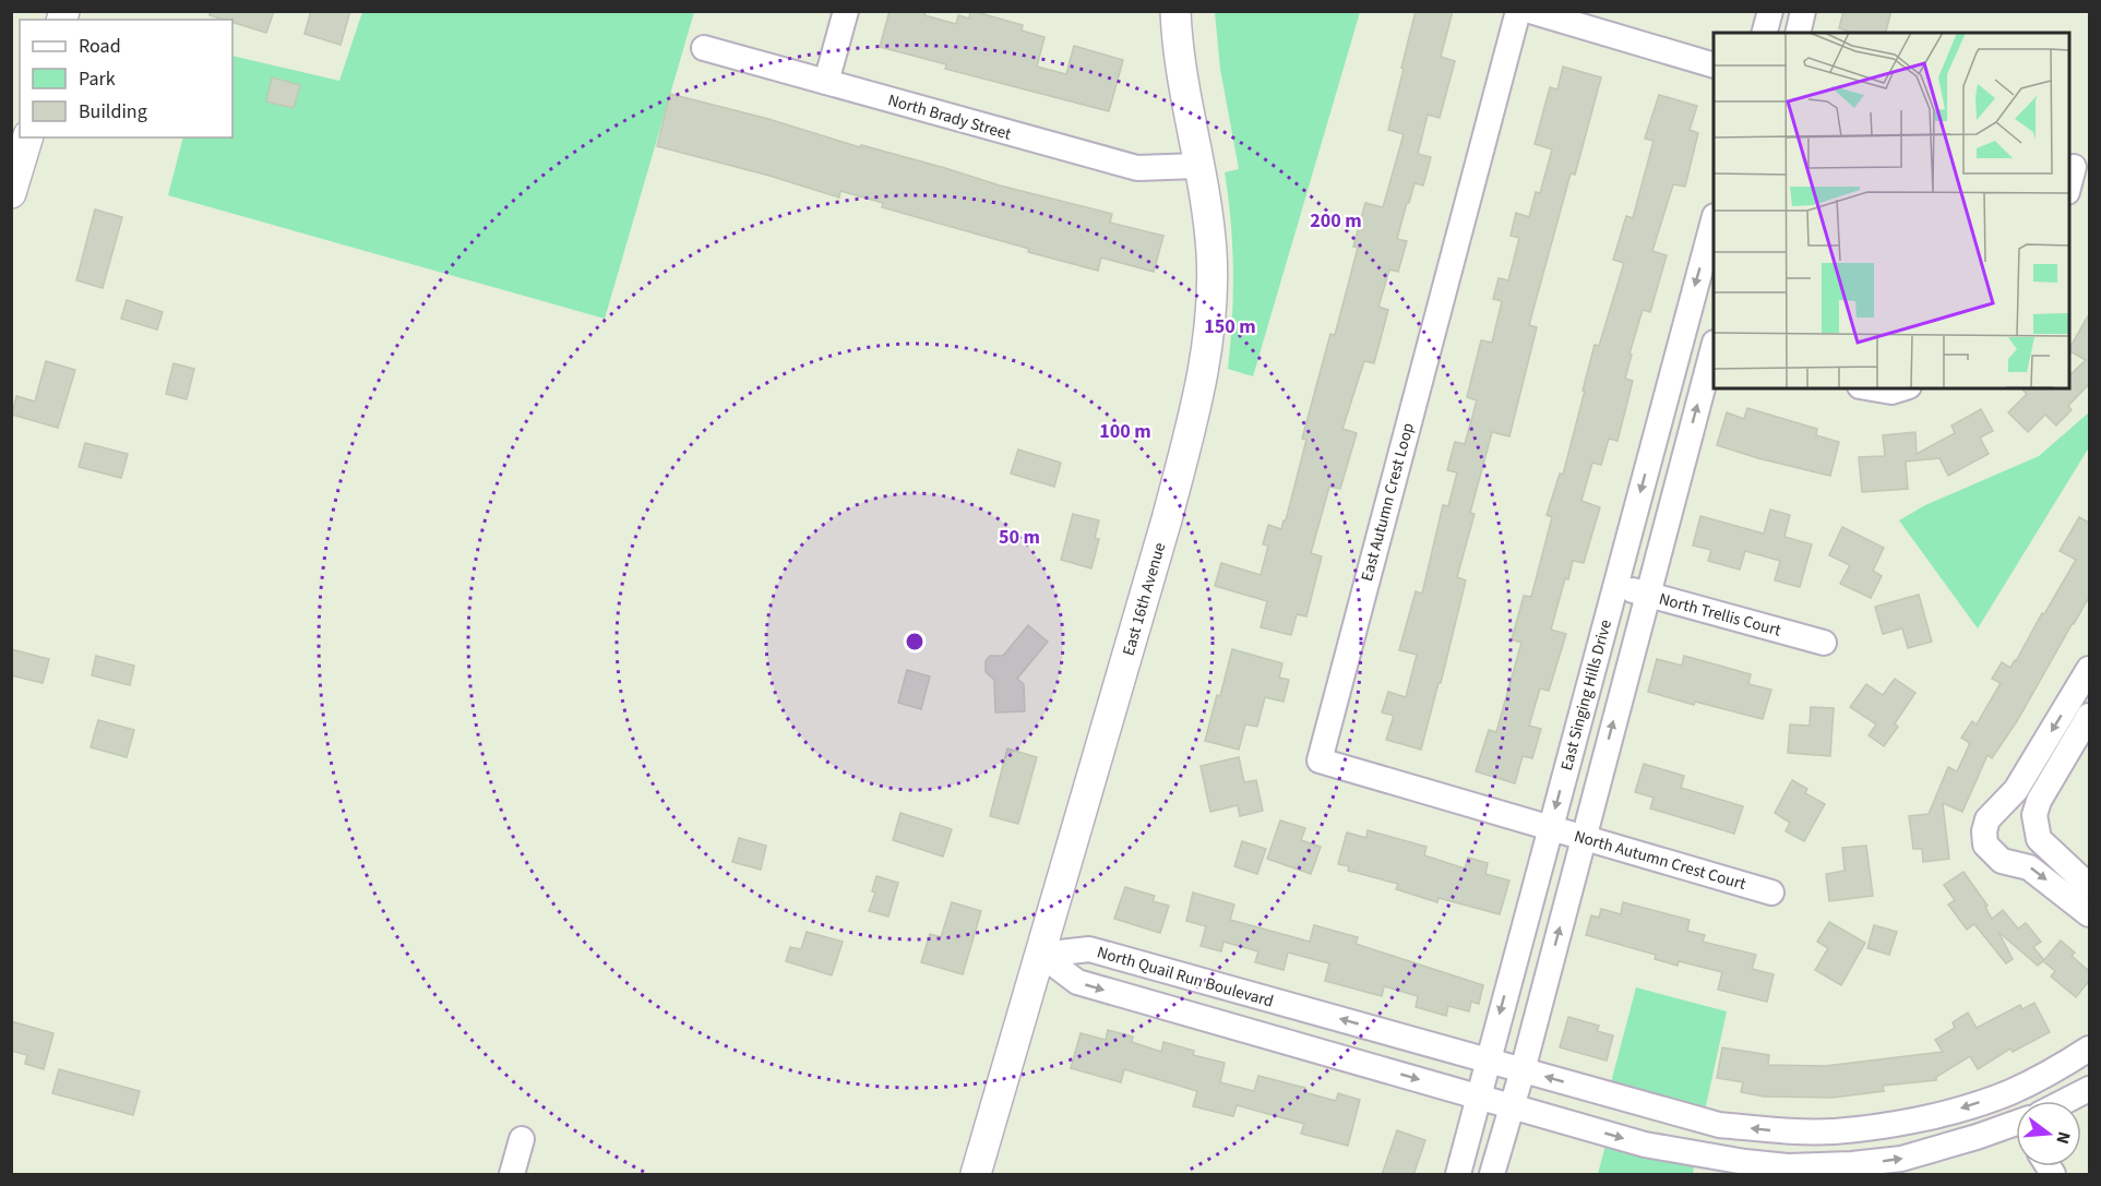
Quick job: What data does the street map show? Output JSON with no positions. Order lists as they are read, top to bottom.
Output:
{
  "streets": {
    "street": [
      "North Brady Street",
      "East Autumn Crest Loop",
      "East 16th Avenue",
      "North Trellis Court",
      "East Singing Hills Drive",
      "North Autumn Crest Court",
      "North Quail Run Boulevard"
    ]
  },
  "crossings": [
    ["North Brady Street", "East 16th Avenue"],
    ["East Autumn Crest Loop", "East Singing Hills Drive"],
    ["East Autumn Crest Loop", "North Autumn Crest Court"],
    ["East 16th Avenue", "North Quail Run Boulevard"],
    ["North Trellis Court", "East Singing Hills Drive"],
    ["East Singing Hills Drive", "North Autumn Crest Court"],
    ["East Singing Hills Drive", "North Quail Run Boulevard"]
  ],
  "legend": ["Road", "Park", "Building"],
  "north": "right",
  "rings": [
    "200 m",
    "150 m",
    "100 m",
    "50 m"
  ]
}
